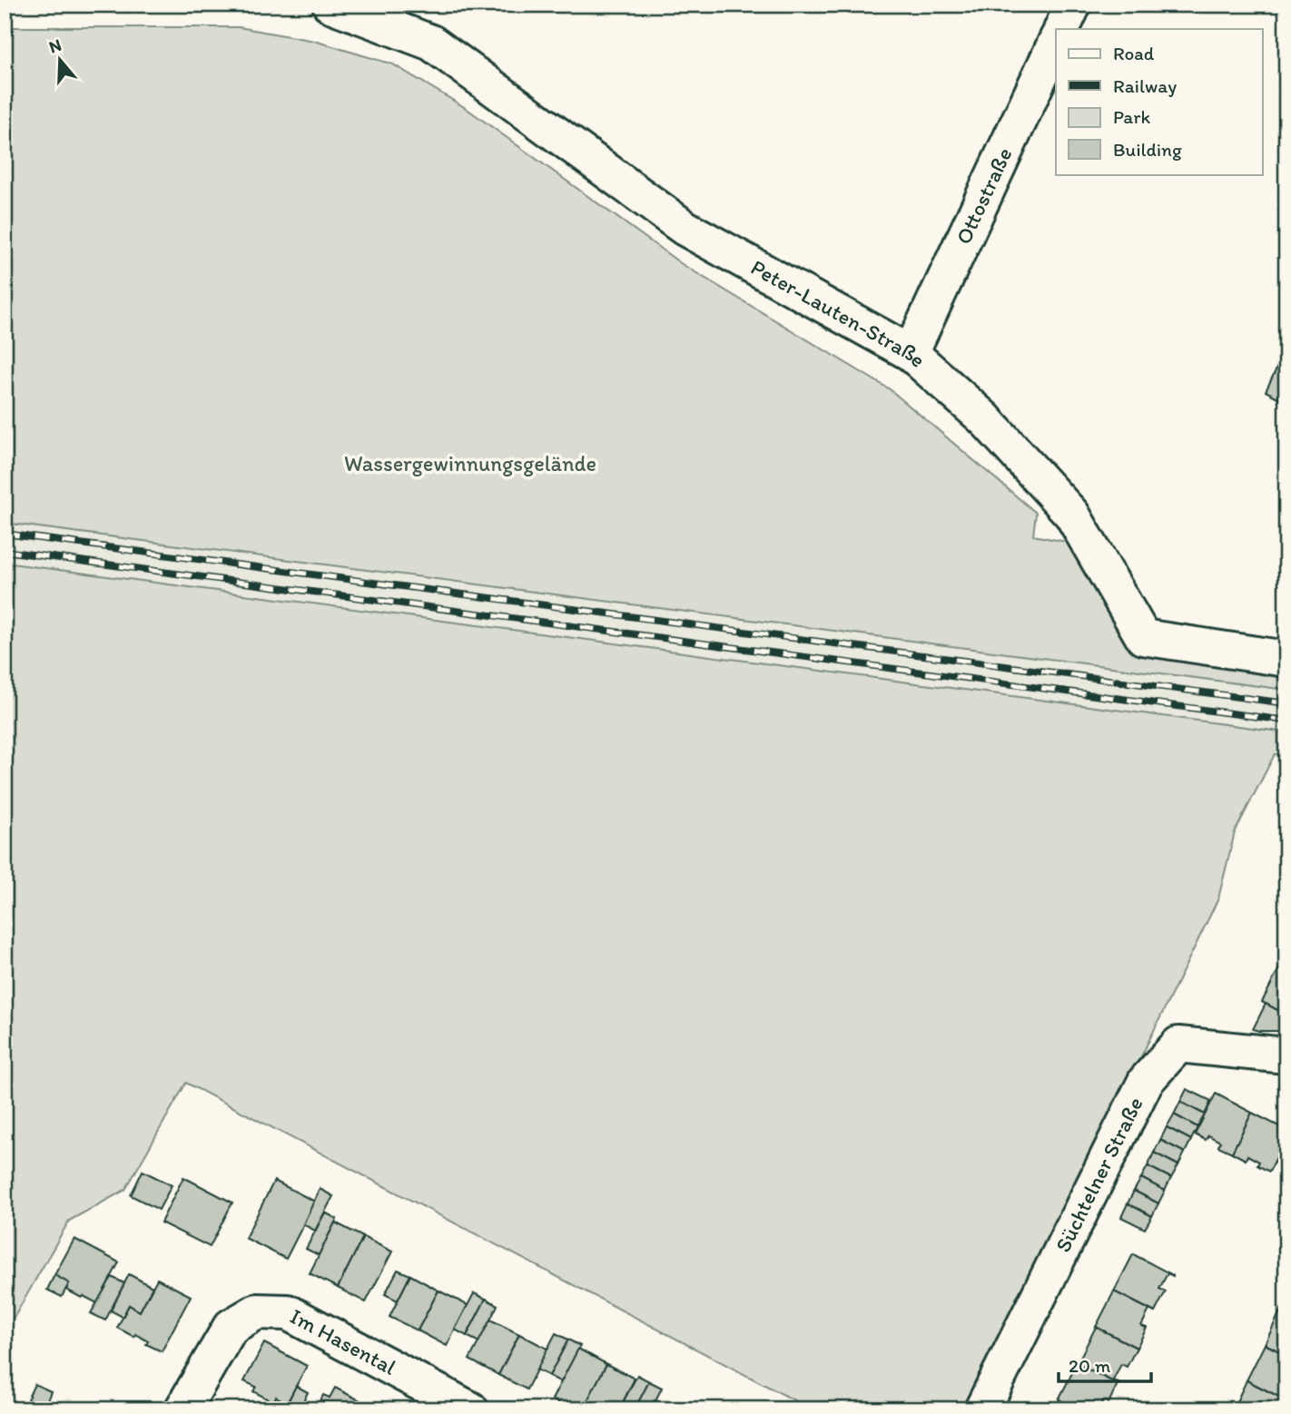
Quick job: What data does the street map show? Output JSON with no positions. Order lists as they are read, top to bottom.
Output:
{
  "streets": {
    "street": [
      "Ottostraße",
      "Peter-Lauten-Straße",
      "Süchtelner Straße",
      "Im Hasental"
    ]
  },
  "crossings": [
    ["Ottostraße", "Peter-Lauten-Straße"]
  ],
  "parks": ["Wassergewinnungsgelände"],
  "legend": [
    "Road",
    "Railway",
    "Park",
    "Building"
  ],
  "scale_bar": "20 m",
  "north": "top"
}
